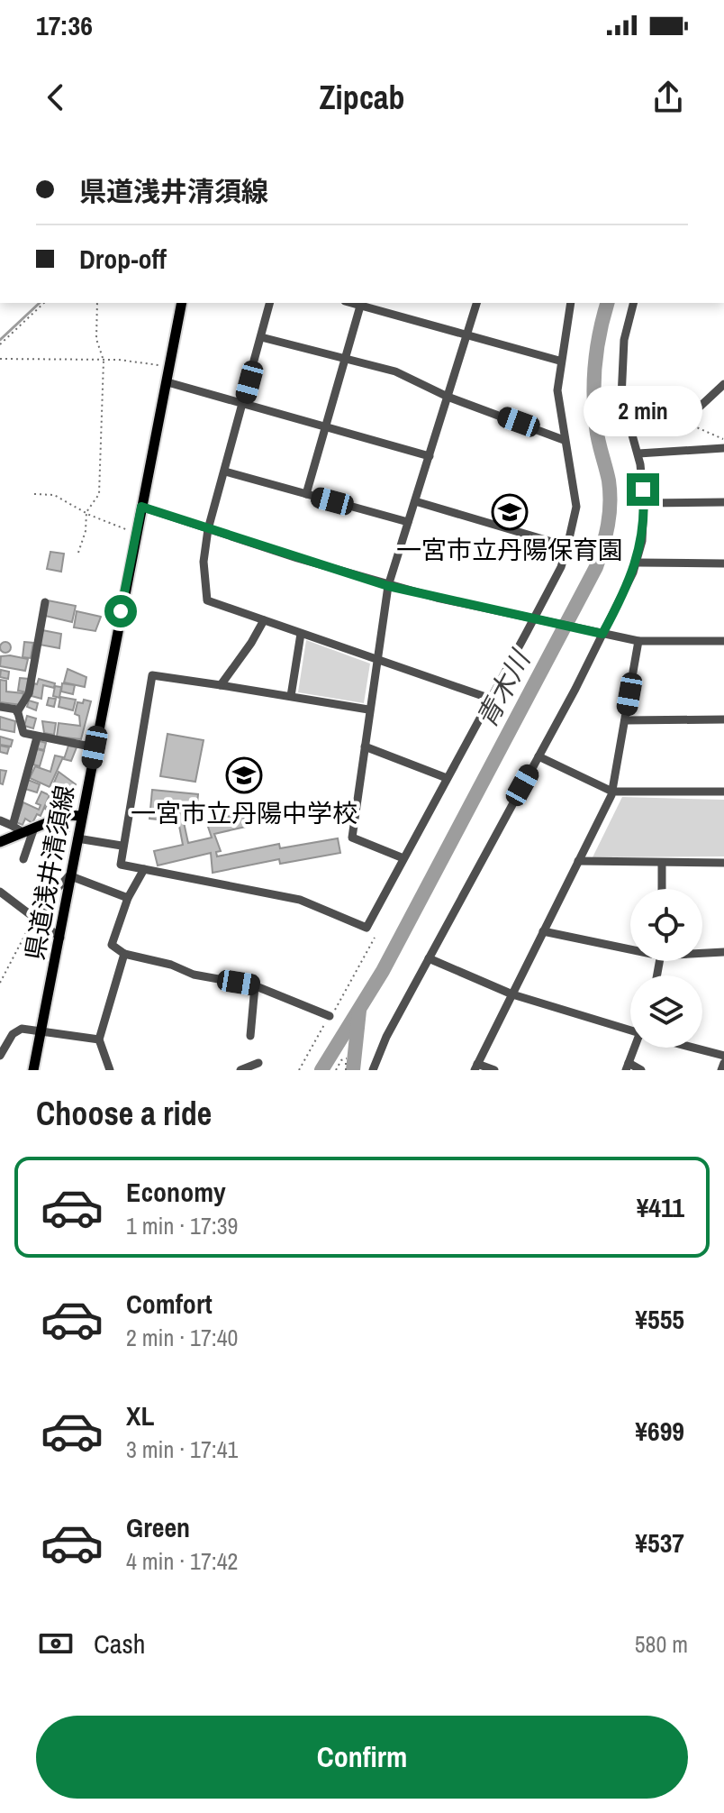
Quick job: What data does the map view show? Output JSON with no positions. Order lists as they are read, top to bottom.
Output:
{
  "streets": {
    "main road": ["県道浅井清須線"]
  },
  "water": ["青木川"],
  "places": {
    "school or university": ["一宮市立丹陽保育園", "一宮市立丹陽中学校"]
  },
  "page": {
    "status": "17:36",
    "header": "Zipcab",
    "banner": ["県道浅井清須線", "Drop-off"],
    "bubble": "2 min",
    "heading": "Choose a ride",
    "list": [
      {
        "name": "Economy",
        "note": "1 min · 17:39",
        "value": "¥411"
      },
      {
        "name": "Comfort",
        "note": "2 min · 17:40",
        "value": "¥555"
      },
      {
        "name": "XL",
        "note": "3 min · 17:41",
        "value": "¥699"
      },
      {
        "name": "Green",
        "note": "4 min · 17:42",
        "value": "¥537"
      }
    ],
    "pay": ["Cash", "580 m"],
    "buttons": "Confirm"
  }
}
